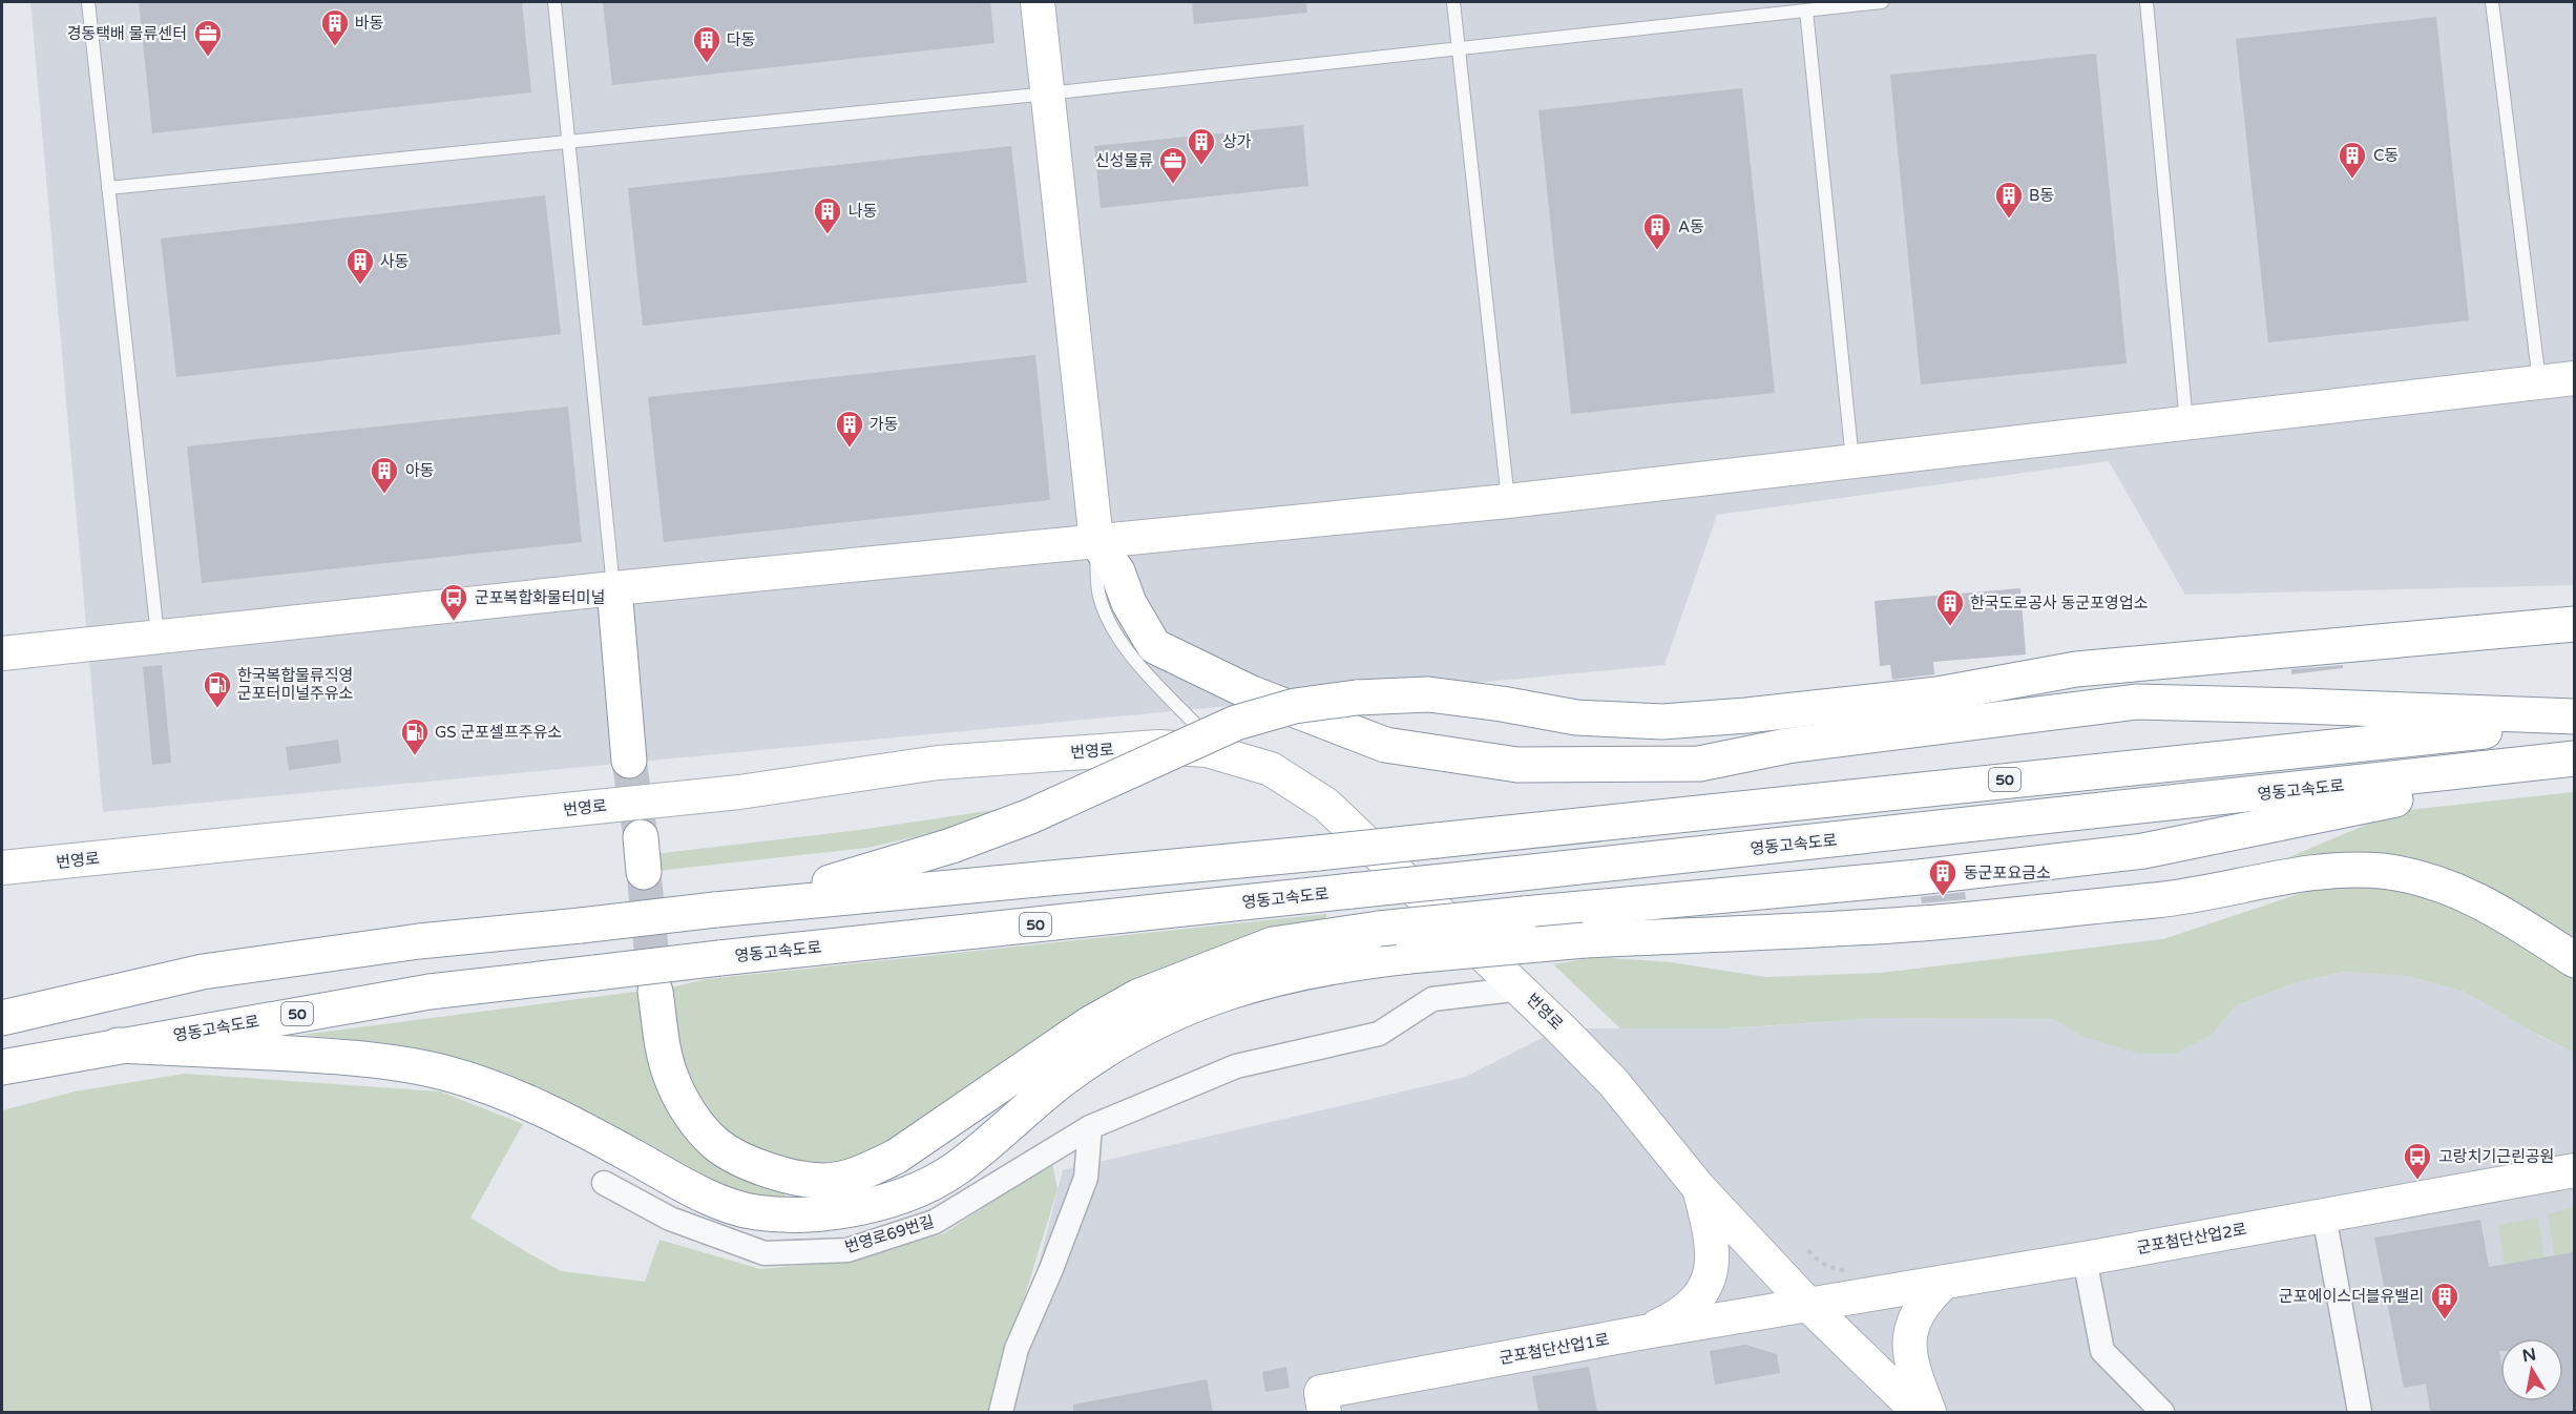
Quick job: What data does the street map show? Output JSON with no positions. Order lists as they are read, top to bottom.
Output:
{
  "streets": {
    "highway": ["50", "영동고속도로"],
    "street": [
      "번영로",
      "번영로69번길",
      "군포첨단산업2로",
      "군포첨단산업1로"
    ]
  },
  "crossings": [
    ["번영로", "번영로69번길"],
    ["번영로", "군포첨단산업2로"],
    ["번영로", "군포첨단산업1로"],
    ["군포첨단산업2로", "군포첨단산업1로"]
  ],
  "places": {
    "building": [
      "바동",
      "다동",
      "상가",
      "C동",
      "B동",
      "나동",
      "A동",
      "사동",
      "가동",
      "아동",
      "한국도로공사 동군포영업소",
      "동군포요금소",
      "군포에이스더블유밸리"
    ],
    "office": ["경동택배 물류센터", "신성물류"],
    "bus stop": ["군포복합화물터미널", "고랑치기근린공원"],
    "fuel station": ["한국복합물류직영 군포터미널주유소", "GS 군포셀프주유소"]
  },
  "north": "top"
}
